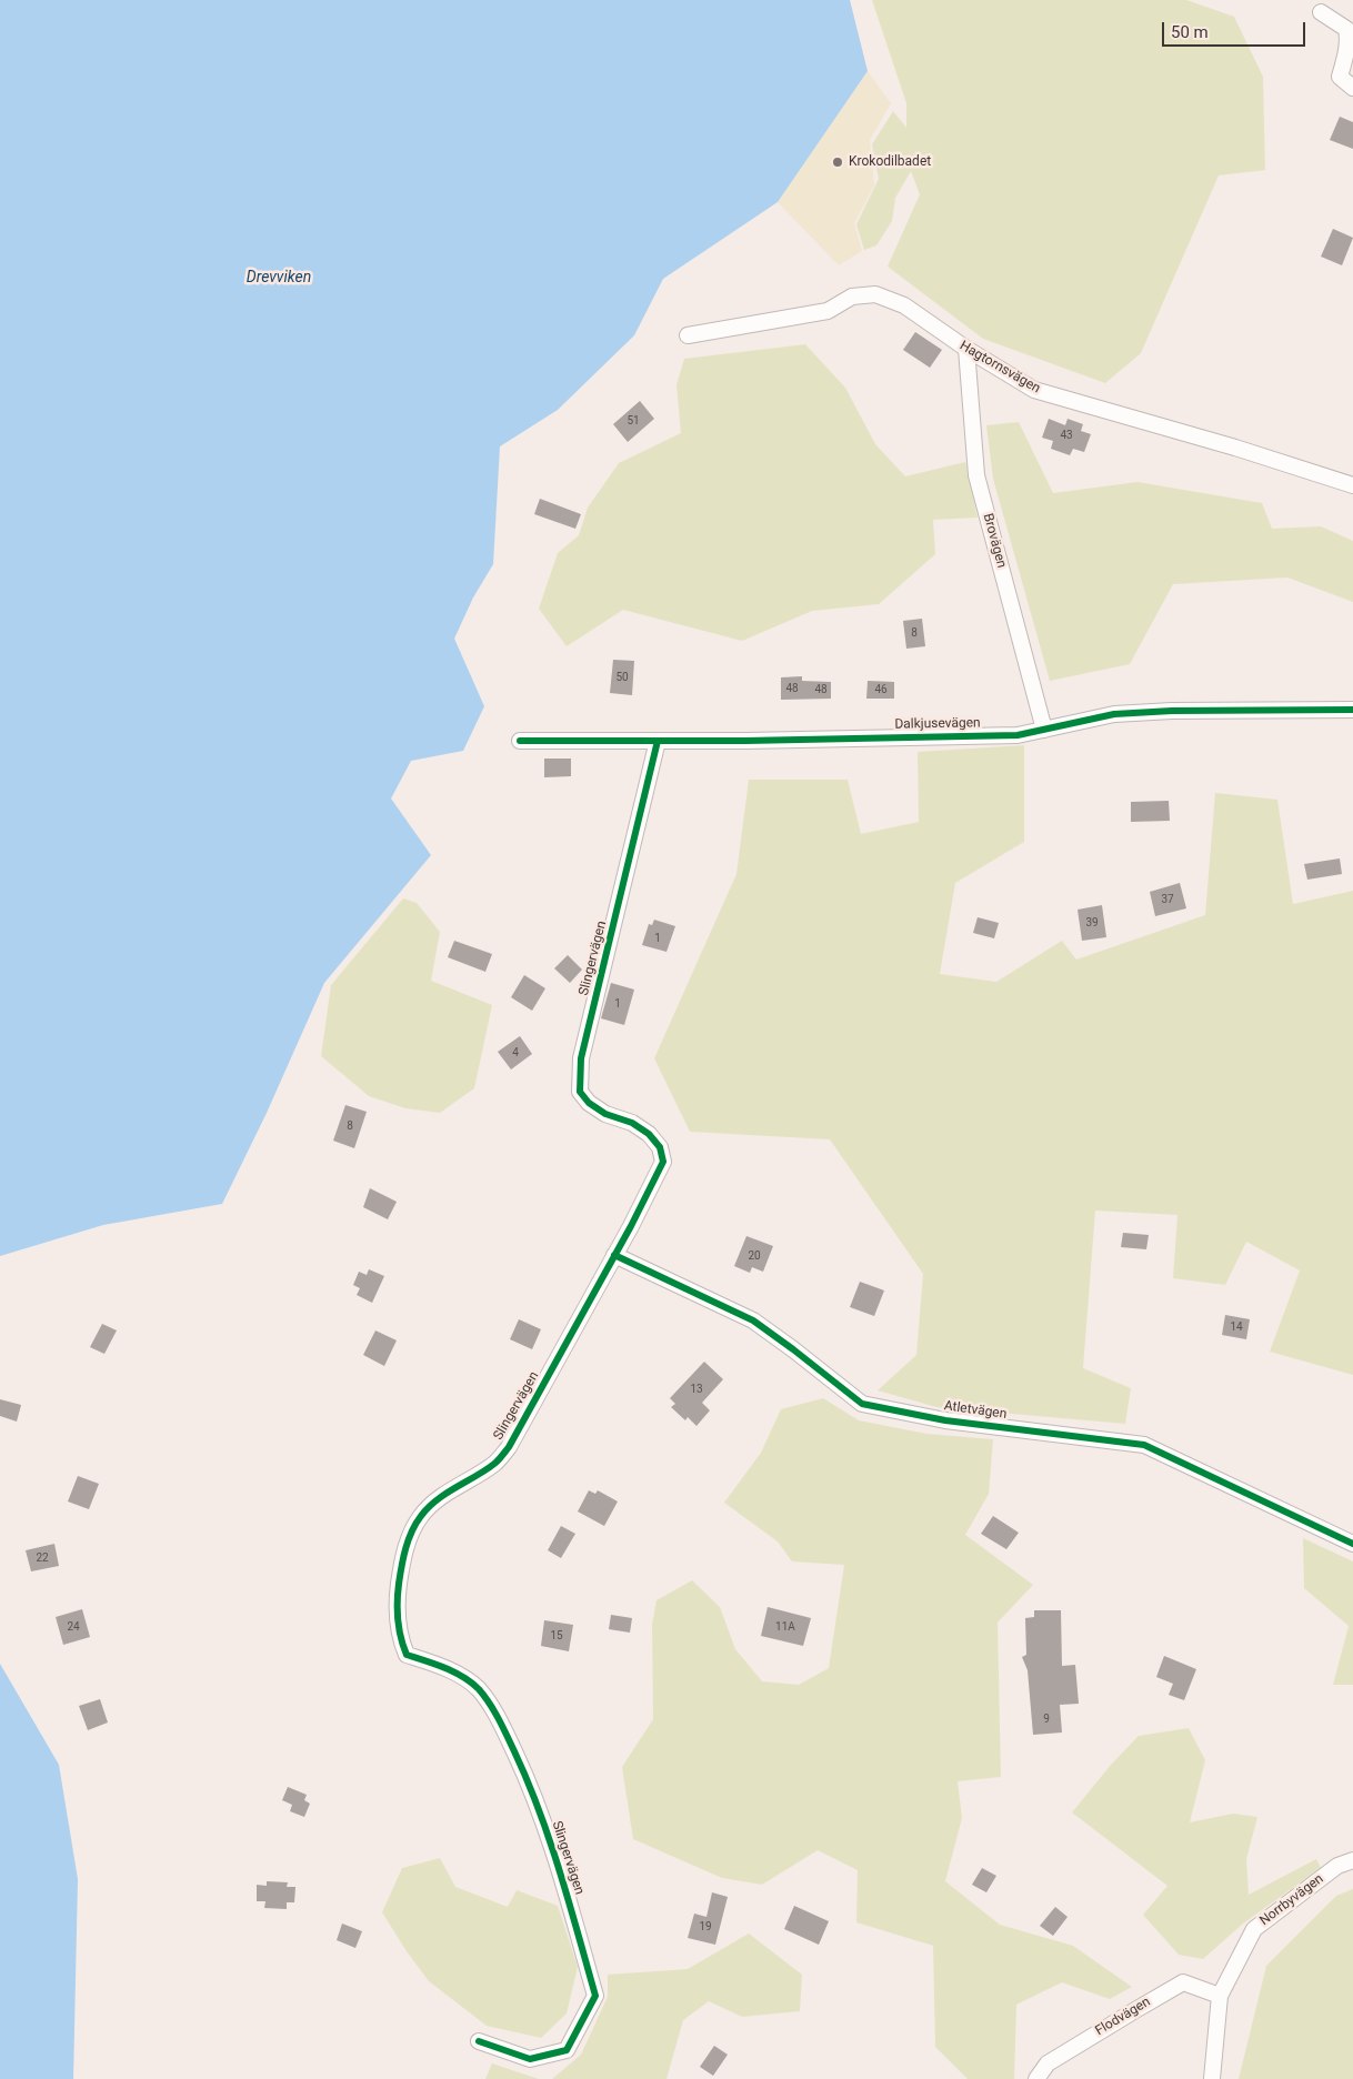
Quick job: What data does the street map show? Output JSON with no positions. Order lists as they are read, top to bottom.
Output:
{
  "streets": {
    "street": [
      "Hagtornsvägen",
      "Brovägen",
      "Dalkjusevägen",
      "Slingervägen",
      "Atletvägen",
      "Norrbyvägen",
      "Flodvägen"
    ]
  },
  "crossings": [
    ["Hagtornsvägen", "Brovägen"],
    ["Brovägen", "Dalkjusevägen"],
    ["Dalkjusevägen", "Slingervägen"],
    ["Slingervägen", "Atletvägen"],
    ["Norrbyvägen", "Flodvägen"]
  ],
  "water": ["Drevviken"],
  "places": ["Krokodilbadet"],
  "house_numbers": [
    "51",
    "43",
    "8",
    "50",
    "48",
    "48",
    "46",
    "37",
    "39",
    "1",
    "1",
    "4",
    "8",
    "20",
    "14",
    "13",
    "22",
    "24",
    "11A",
    "15",
    "9",
    "19"
  ],
  "scale_bar": "50 m"
}
